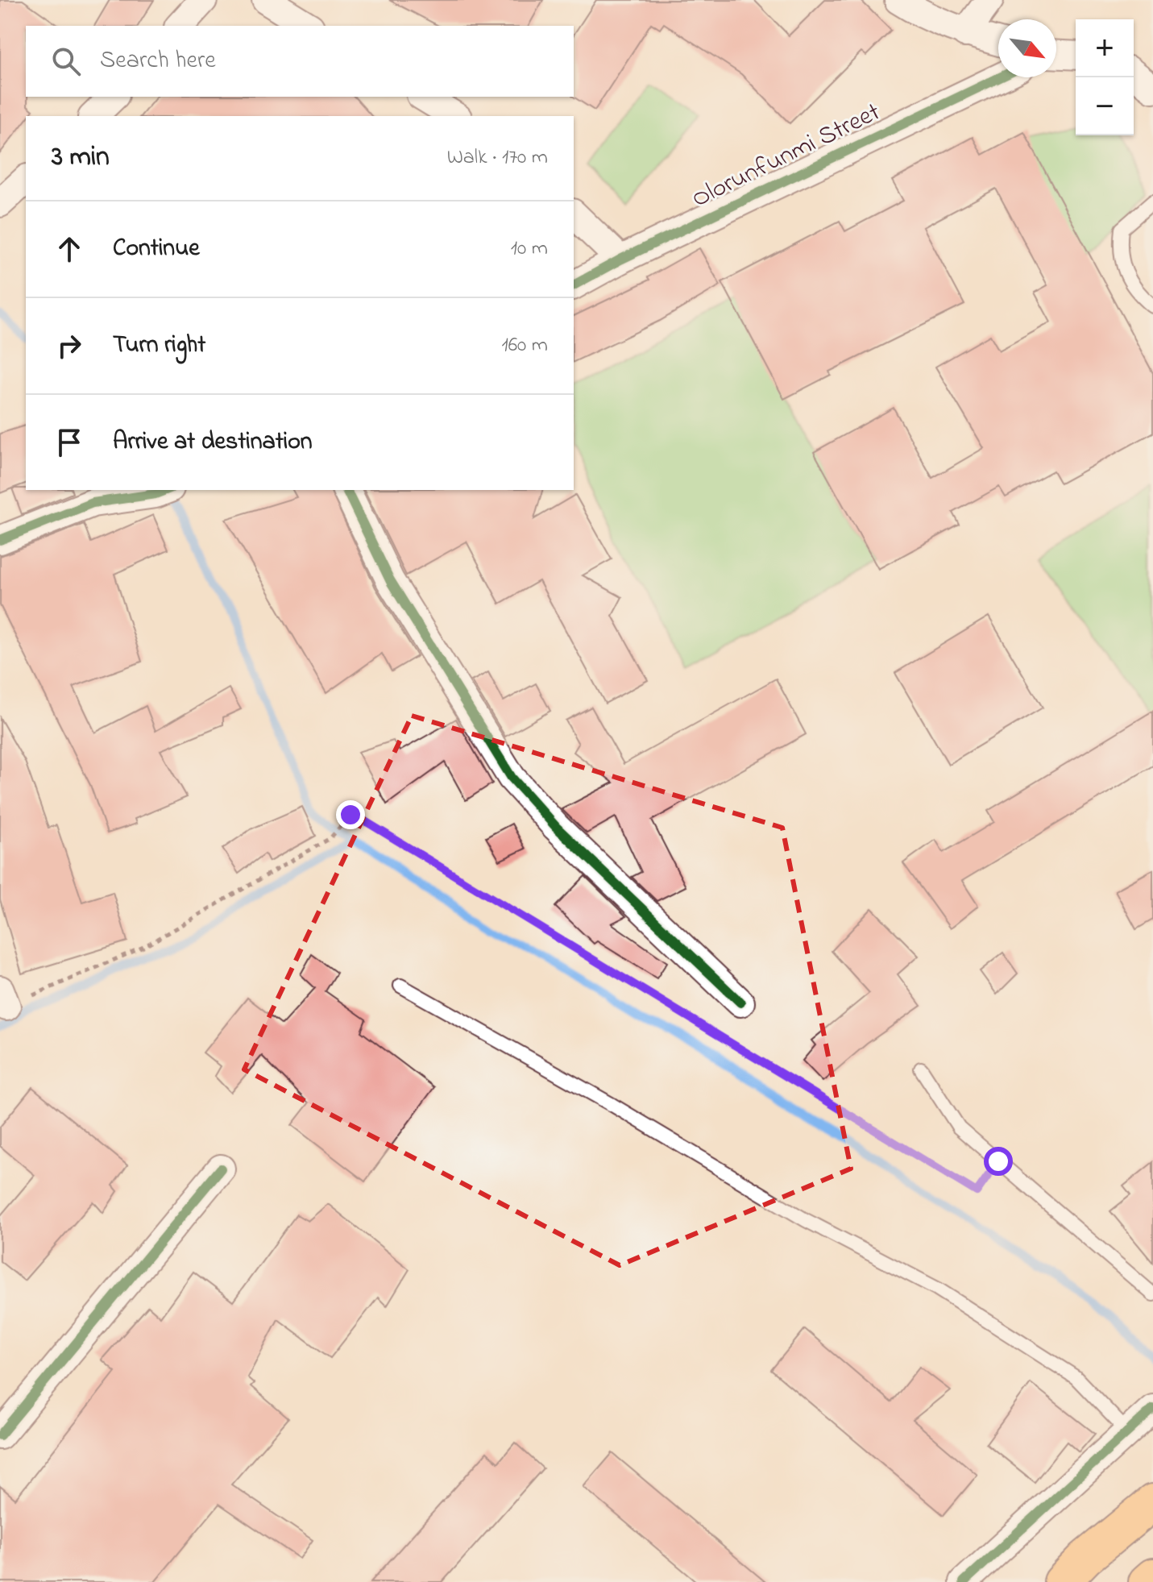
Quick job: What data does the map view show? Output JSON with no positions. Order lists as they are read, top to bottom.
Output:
{
  "streets": {
    "street": ["Olorunfunmi Street"]
  },
  "north": "bottom right",
  "page": {
    "map_buttons": ["+", "−"],
    "search": "Search here",
    "heading": ["3 min", "Walk · 170 m"],
    "list": [
      ["Continue", "10 m"],
      ["Turn right", "160 m"],
      "Arrive at destination"
    ]
  }
}
